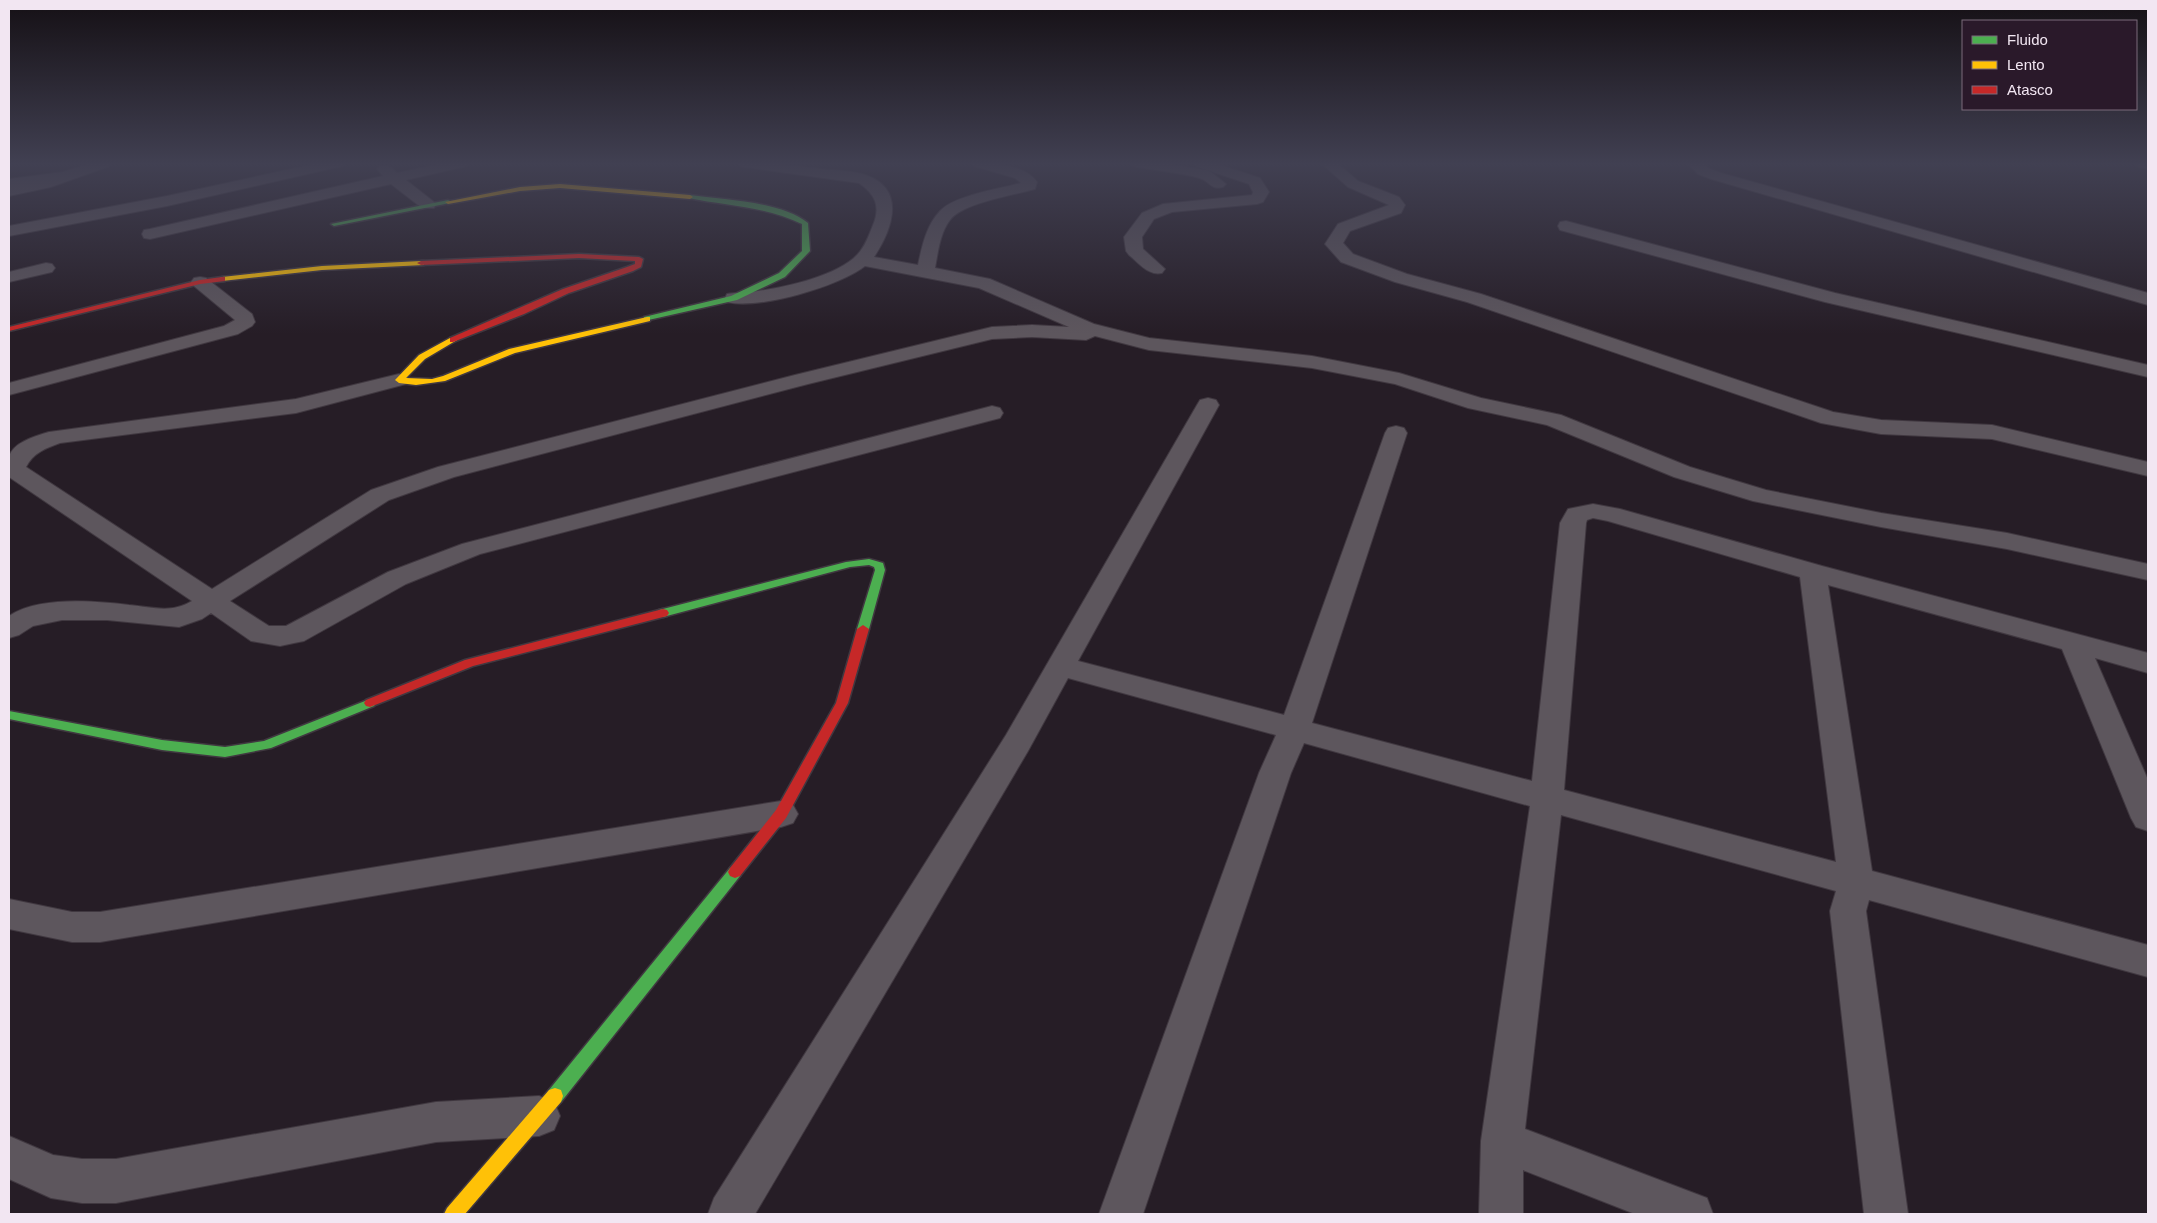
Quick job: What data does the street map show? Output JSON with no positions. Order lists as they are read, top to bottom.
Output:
{
  "legend": ["Fluido", "Lento", "Atasco"]
}
